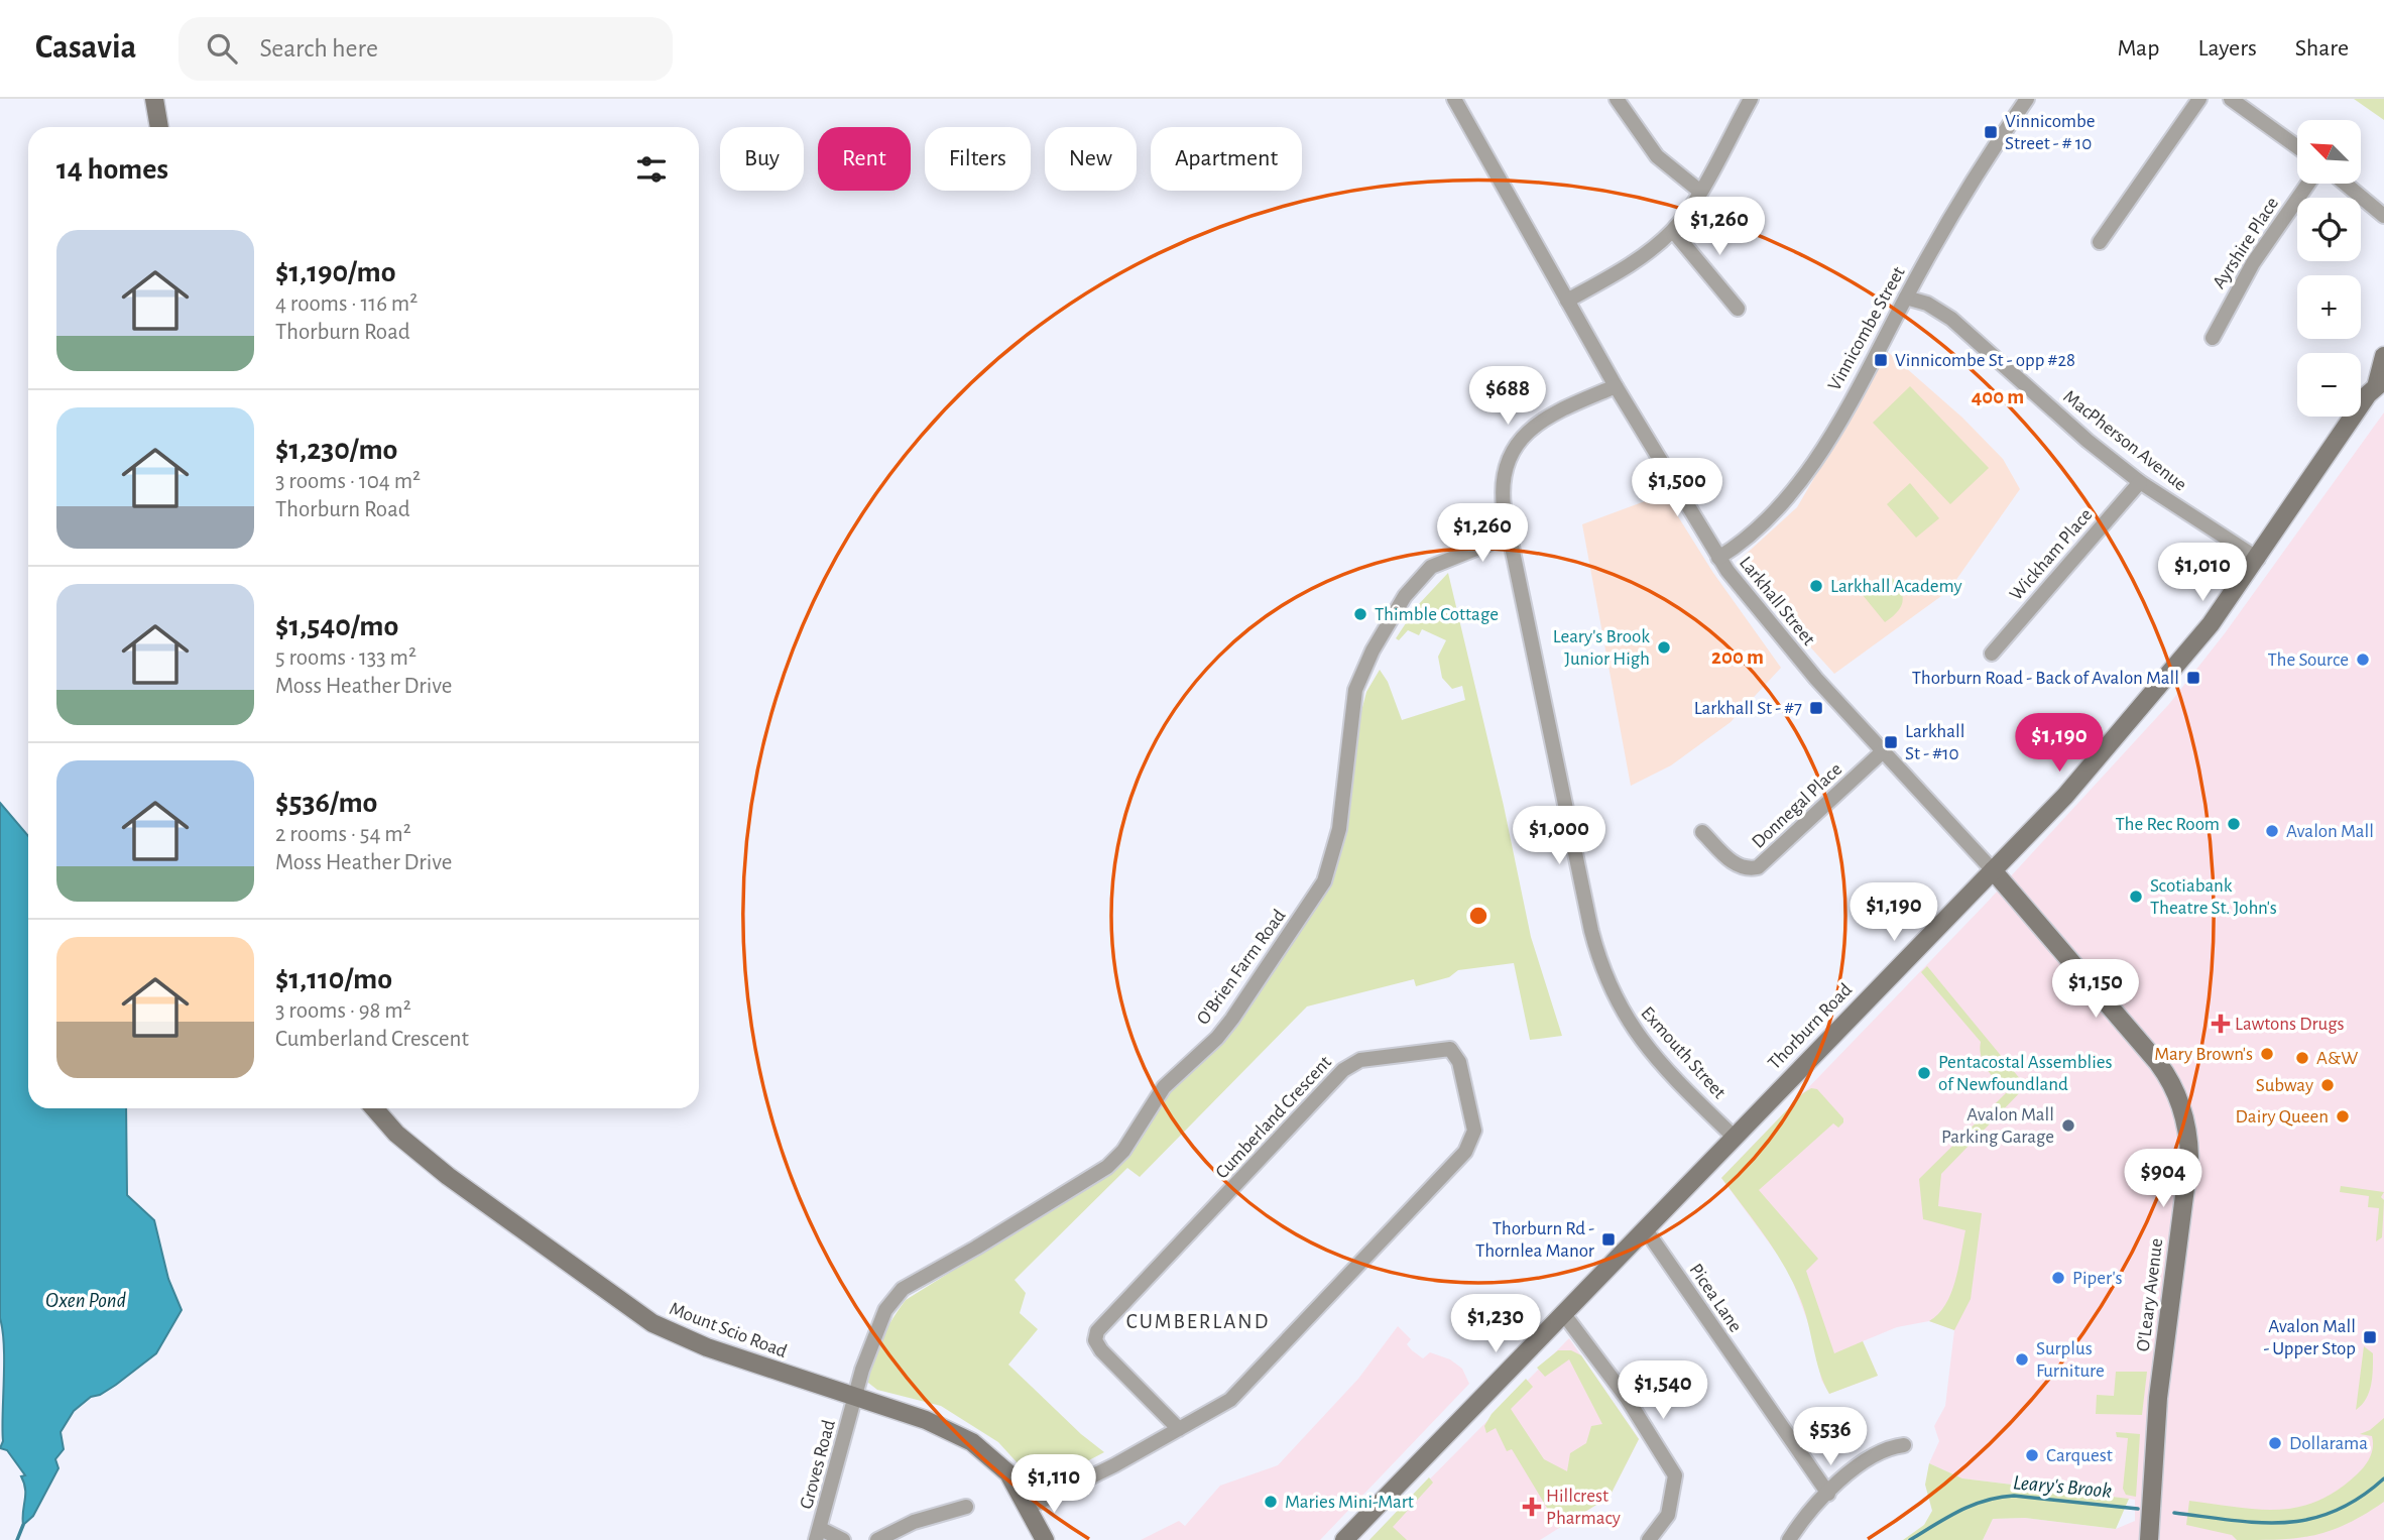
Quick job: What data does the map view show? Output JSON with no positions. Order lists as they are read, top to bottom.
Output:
{
  "streets": {
    "street": [
      "Ayrshire Place",
      "Vinnicombe Street",
      "MacPherson Avenue",
      "Wickham Place",
      "Larkhall Street",
      "Donnegal Place",
      "O'Brien Farm Road",
      "Thorburn Road",
      "Exmouth Street",
      "Cumberland Crescent",
      "O'Leary Avenue",
      "Picea Lane",
      "Mount Scio Road",
      "Groves Road"
    ]
  },
  "crossings": [
    ["Vinnicombe Street", "MacPherson Avenue"],
    ["Vinnicombe Street", "Larkhall Street"],
    ["MacPherson Avenue", "Wickham Place"],
    ["MacPherson Avenue", "Thorburn Road"],
    ["Larkhall Street", "Donnegal Place"],
    ["Larkhall Street", "Thorburn Road"],
    ["Larkhall Street", "Exmouth Street"],
    ["Larkhall Street", "O'Leary Avenue"],
    ["O'Brien Farm Road", "Exmouth Street"],
    ["O'Brien Farm Road", "Mount Scio Road"],
    ["O'Brien Farm Road", "Groves Road"],
    ["Thorburn Road", "Exmouth Street"],
    ["Thorburn Road", "O'Leary Avenue"],
    ["Thorburn Road", "Picea Lane"],
    ["Cumberland Crescent", "Mount Scio Road"],
    ["Mount Scio Road", "Groves Road"]
  ],
  "districts": ["CUMBERLAND"],
  "water": ["Oxen Pond", "Leary's Brook"],
  "places": {
    "transit": [
      "Vinnicombe Street - # 10",
      "Vinnicombe St - opp #28",
      "Thorburn Road - Back of Avalon Mall",
      "Larkhall St - #7",
      "Larkhall St - #10",
      "Thorburn Rd - Thornlea Manor",
      "Avalon Mall - Upper Stop"
    ],
    "other": [
      "Larkhall Academy",
      "Thimble Cottage",
      "Leary's Brook Junior High",
      "The Source",
      "The Rec Room",
      "Avalon Mall",
      "Scotiabank Theatre St. John's",
      "Mary Brown's",
      "A&W",
      "Pentacostal Assemblies of Newfoundland",
      "Subway",
      "Dairy Queen",
      "Avalon Mall Parking Garage",
      "Piper's",
      "Surplus Furniture",
      "Dollarama",
      "Carquest",
      "Maries Mini-Mart"
    ],
    "health": ["Lawtons Drugs", "Hillcrest Pharmacy"]
  },
  "north": "top left",
  "page": {
    "header": "Casavia",
    "search": "Search here",
    "nav": ["Map", "Layers", "Share"],
    "map_buttons": ["+", "−"],
    "chip": [
      "Buy",
      "Rent",
      "Filters",
      "New",
      "Apartment"
    ],
    "heading": "14 homes",
    "price": [
      "$1,260",
      "$688",
      "$1,500",
      "$1,260",
      "$1,010",
      "$1,190",
      "$1,000",
      "$1,190",
      "$1,150",
      "$904",
      "$1,230",
      "$1,540",
      "$536",
      "$1,110"
    ],
    "list": [
      {
        "name": "$1,190/mo",
        "note": "4 rooms · 116 m² · Thorburn Road"
      },
      {
        "name": "$1,230/mo",
        "note": "3 rooms · 104 m² · Thorburn Road"
      },
      {
        "name": "$1,540/mo",
        "note": "5 rooms · 133 m² · Moss Heather Drive"
      },
      {
        "name": "$536/mo",
        "note": "2 rooms · 54 m² · Moss Heather Drive"
      },
      {
        "name": "$1,110/mo",
        "note": "3 rooms · 98 m² · Cumberland Crescent"
      }
    ]
  },
  "rings": ["400 m", "200 m"]
}
